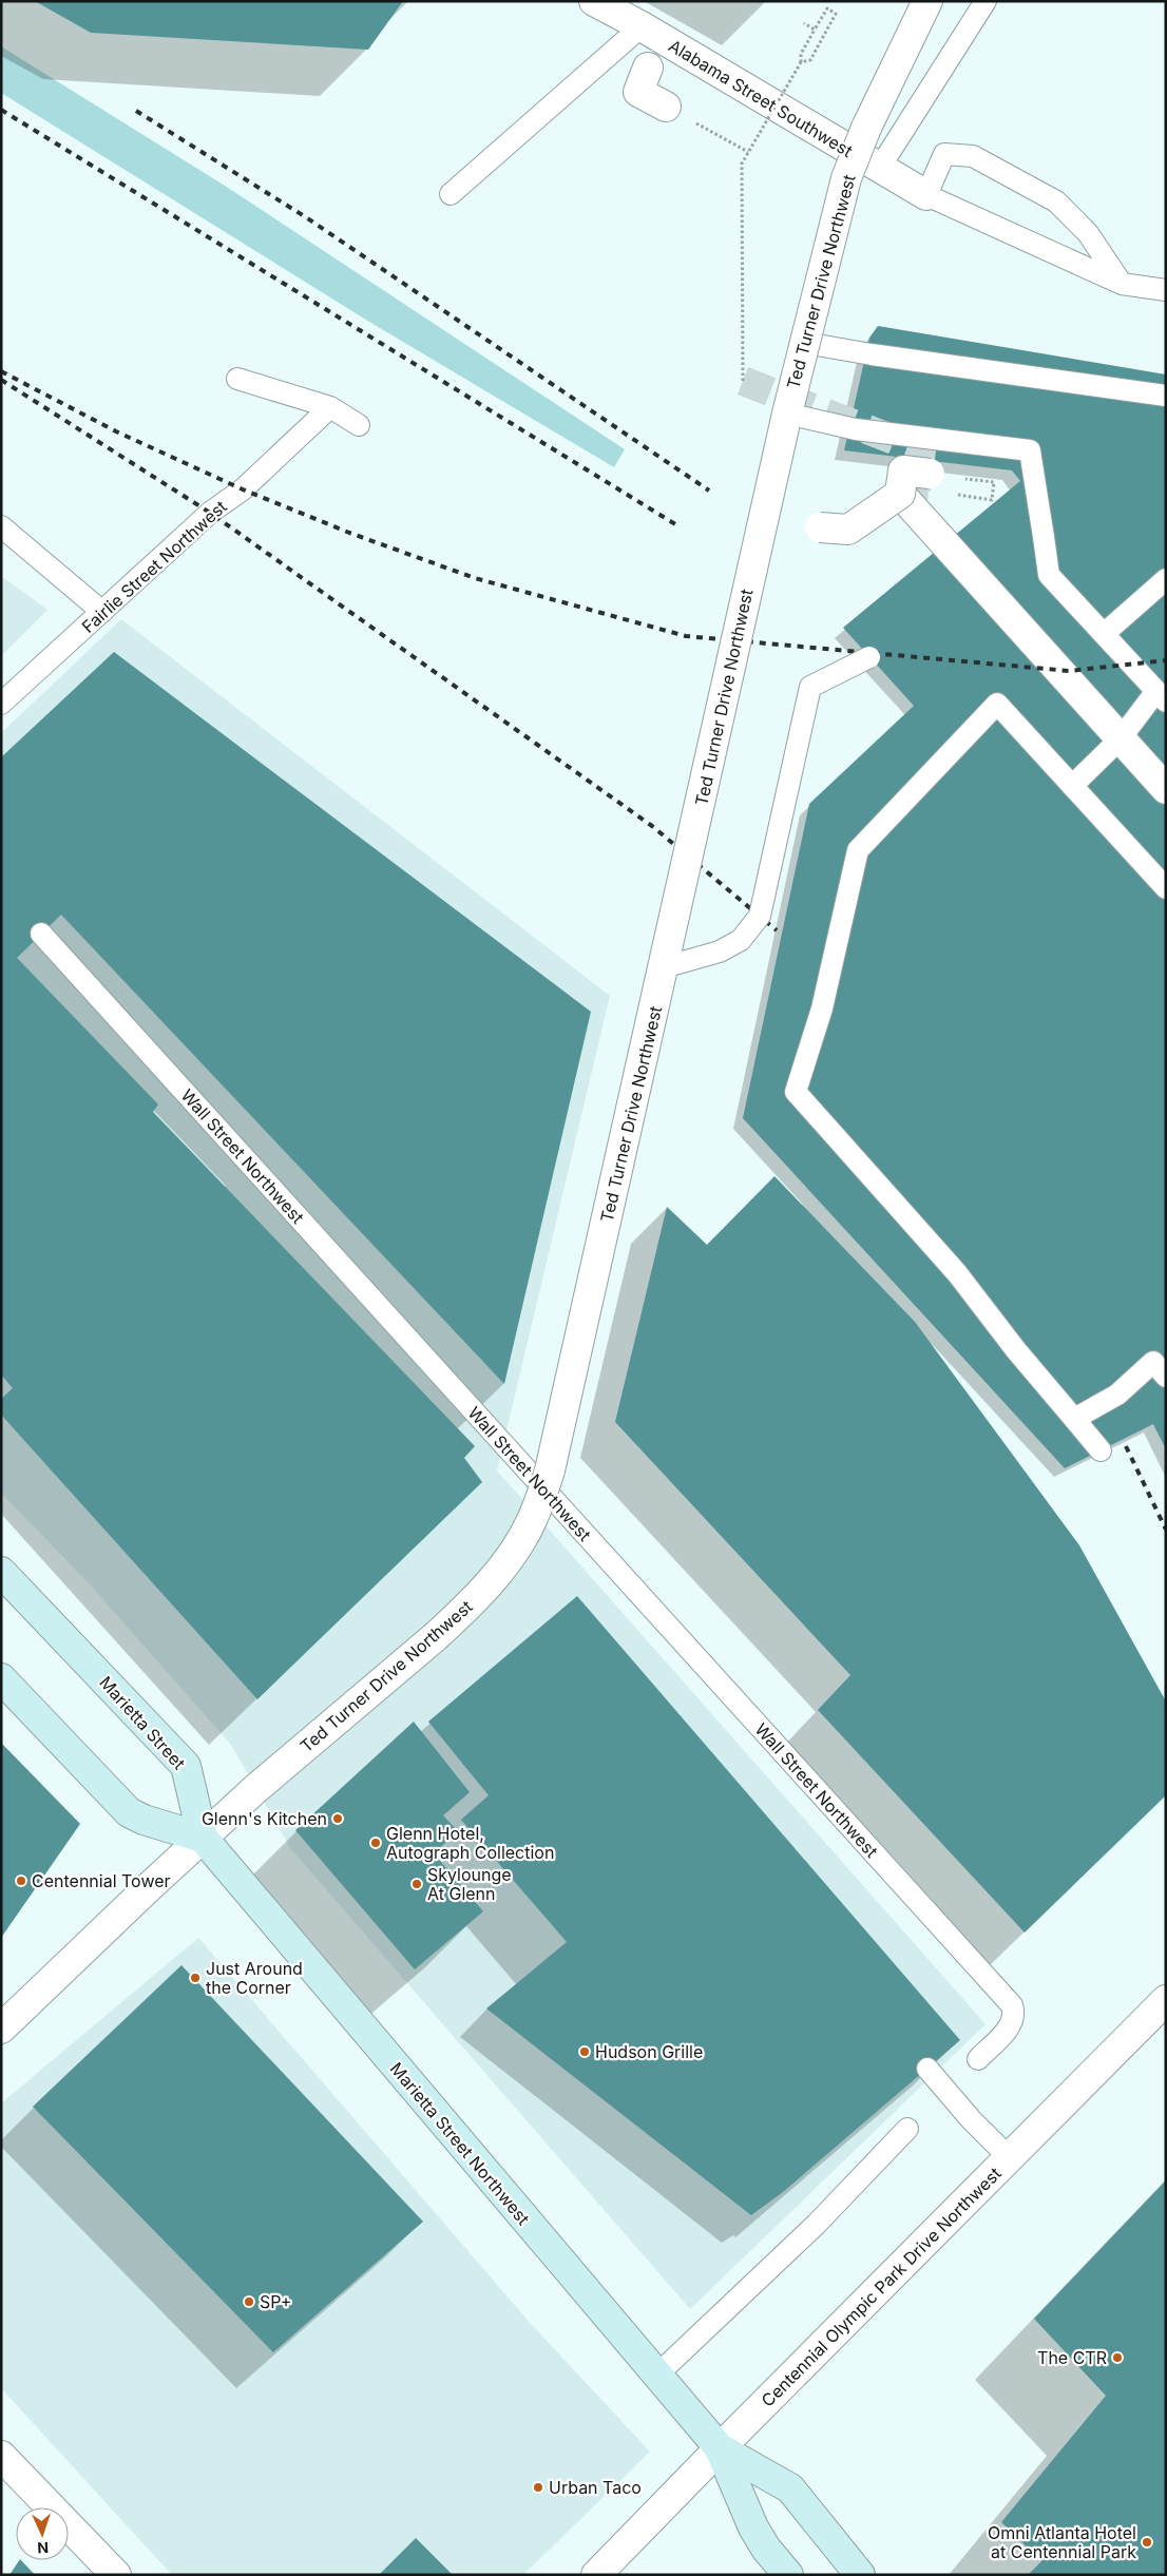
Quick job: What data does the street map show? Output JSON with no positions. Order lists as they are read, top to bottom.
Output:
{
  "streets": {
    "main road": ["Marietta Street", "Marietta Street Northwest"],
    "street": ["Alabama Street Southwest", "Ted Turner Drive Northwest", "Centennial Olympic Park Drive Northwest"],
    "lane": ["Fairlie Street Northwest", "Wall Street Northwest"]
  },
  "crossings": [
    ["Ted Turner Drive Northwest", "Marietta Street"],
    ["Ted Turner Drive Northwest", "Marietta Street Northwest"],
    ["Marietta Street", "Marietta Street Northwest"],
    ["Marietta Street Northwest", "Centennial Olympic Park Drive Northwest"]
  ],
  "places": [
    "Glenn's Kitchen",
    "Glenn Hotel, Autograph Collection",
    "Centennial Tower",
    "Skylounge At Glenn",
    "Just Around the Corner",
    "Hudson Grille",
    "SP+",
    "The CTR",
    "Urban Taco",
    "Omni Atlanta Hotel at Centennial Park"
  ],
  "north": "bottom"
}
